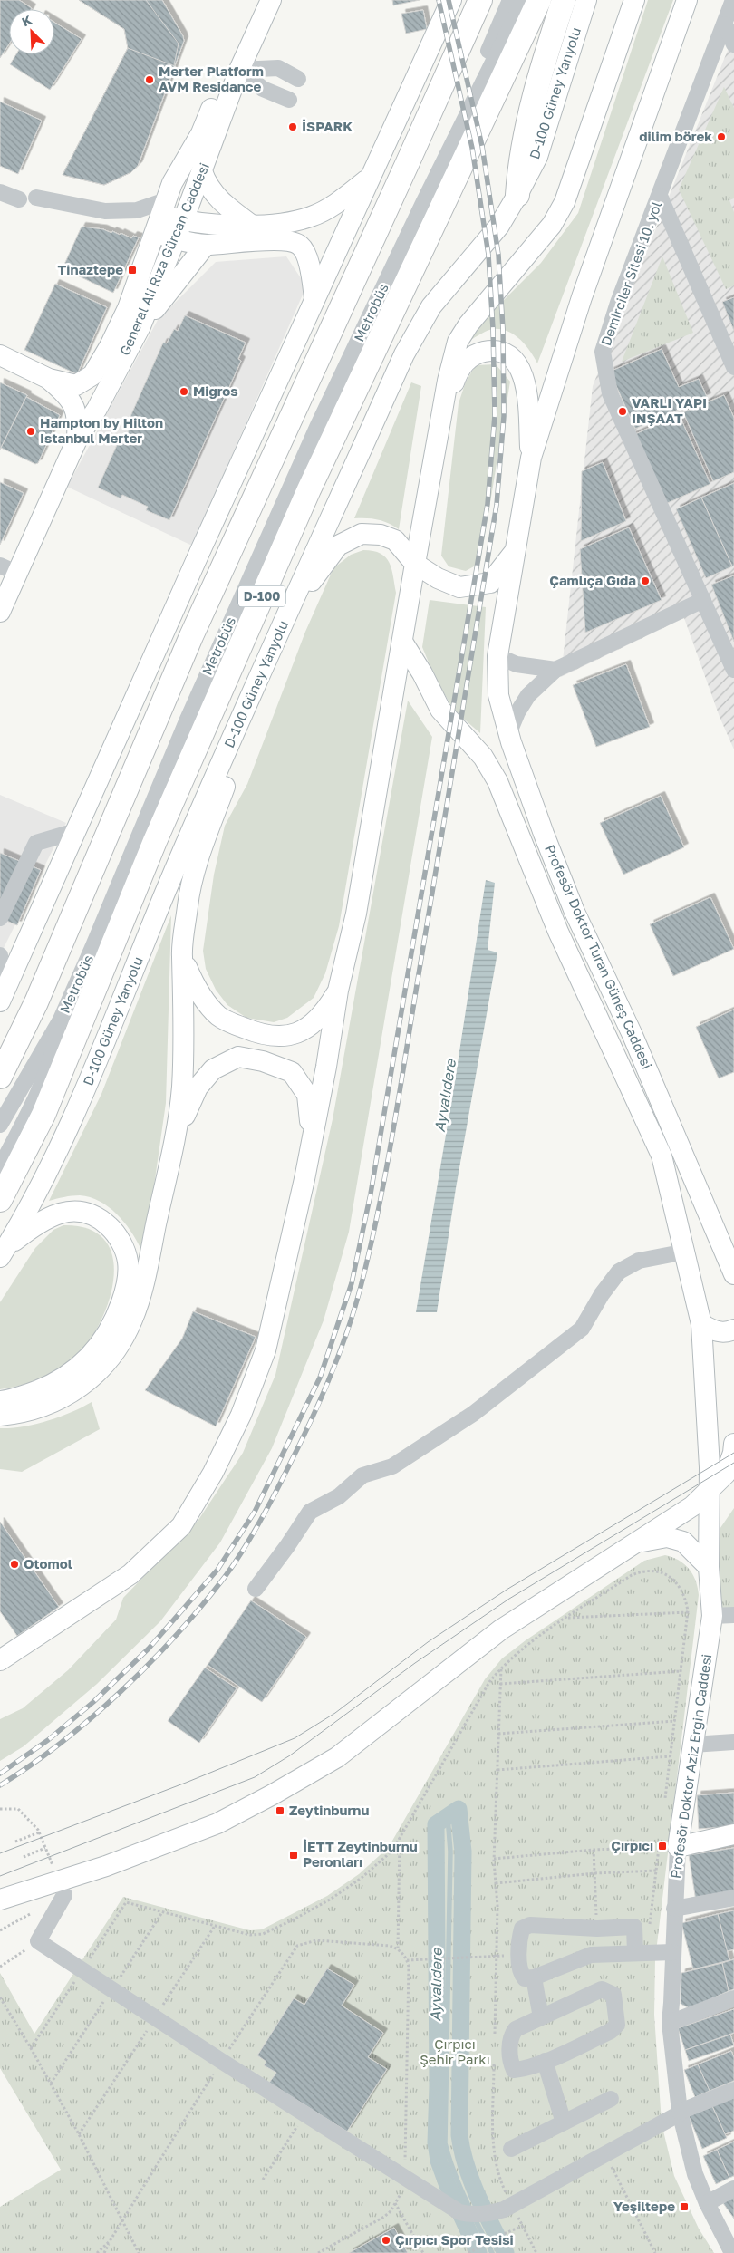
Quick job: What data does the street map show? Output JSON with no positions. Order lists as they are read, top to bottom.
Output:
{
  "streets": {
    "highway": ["D-100"],
    "main road": [
      "D-100 Güney Yanyolu",
      "General Ali Rıza Gürcan Caddesi",
      "Profesör Doktor Turan Güneş Caddesi",
      "Profesör Doktor Aziz Ergin Caddesi"
    ],
    "street": ["Demirciler Sitesi 10. yol", "Metrobüs"]
  },
  "water": ["Ayvalıdere"],
  "parks": ["Çırpıcı Şehir Parkı"],
  "places": {
    "other": [
      "Merter Platform AVM Residance",
      "İSPARK",
      "dilim börek",
      "Migros",
      "VARLI YAPI INŞAAT",
      "Hampton by Hilton Istanbul Merter",
      "Çamlıça Gıda",
      "Otomol",
      "Çırpıcı Spor Tesisi"
    ],
    "transit": [
      "Tinaztepe",
      "Zeytinburnu",
      "Çırpıcı",
      "İETT Zeytinburnu Peronları",
      "Yeşiltepe"
    ]
  },
  "north": "top left"
}
